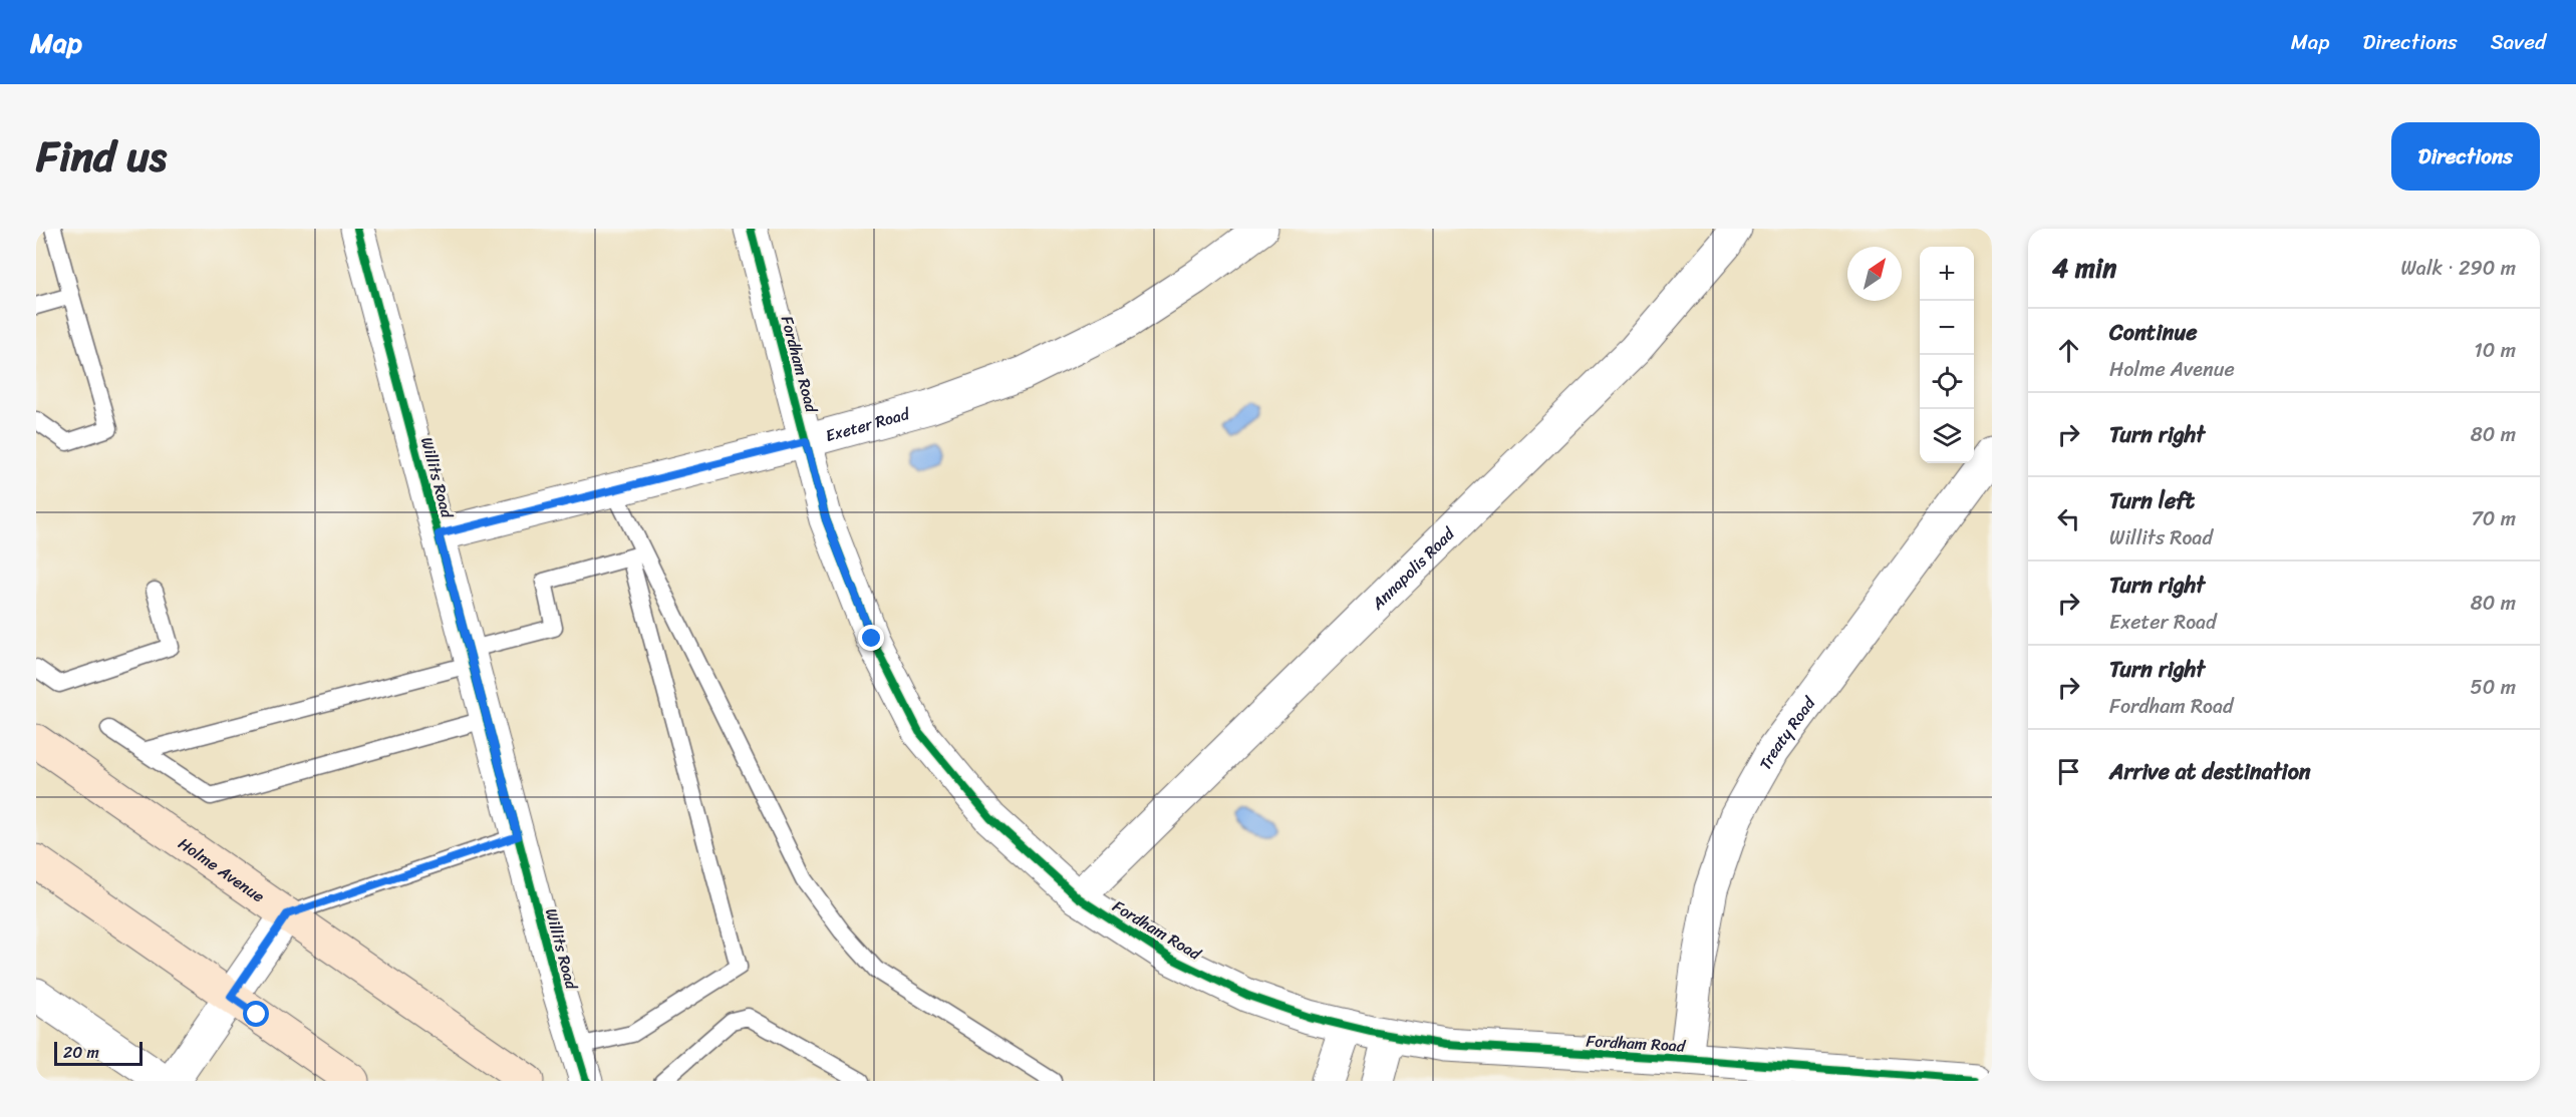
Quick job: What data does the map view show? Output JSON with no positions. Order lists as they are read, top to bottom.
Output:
{
  "streets": {
    "main road": ["Holme Avenue"],
    "street": [
      "Fordham Road",
      "Exeter Road",
      "Willits Road",
      "Annapolis Road",
      "Treaty Road"
    ]
  },
  "crossings": [
    ["Fordham Road", "Exeter Road"],
    ["Fordham Road", "Annapolis Road"],
    ["Fordham Road", "Treaty Road"],
    ["Exeter Road", "Willits Road"]
  ],
  "scale_bar": "20 m",
  "north": "top right",
  "page": {
    "header": "Map",
    "nav": ["Map", "Directions", "Saved"],
    "title": "Find us",
    "buttons": "Directions",
    "heading": ["4 min", "Walk · 290 m"],
    "map_buttons": ["+", "−"],
    "list": [
      ["Continue", "Holme Avenue", "10 m"],
      ["Turn right", "80 m"],
      ["Turn left", "Willits Road", "70 m"],
      ["Turn right", "Exeter Road", "80 m"],
      ["Turn right", "Fordham Road", "50 m"],
      "Arrive at destination"
    ],
    "scale": "20 m"
  }
}
